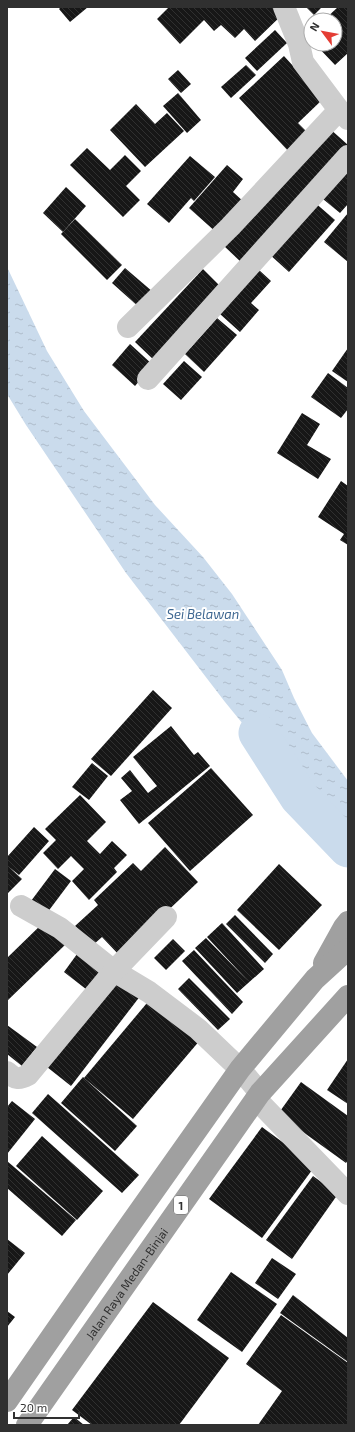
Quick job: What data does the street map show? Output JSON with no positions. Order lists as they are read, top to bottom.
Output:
{
  "streets": {
    "highway": ["1", "Jalan Raya Medan-Binjai"]
  },
  "water": ["Sei Belawan"],
  "scale_bar": "20 m",
  "north": "top left"
}
